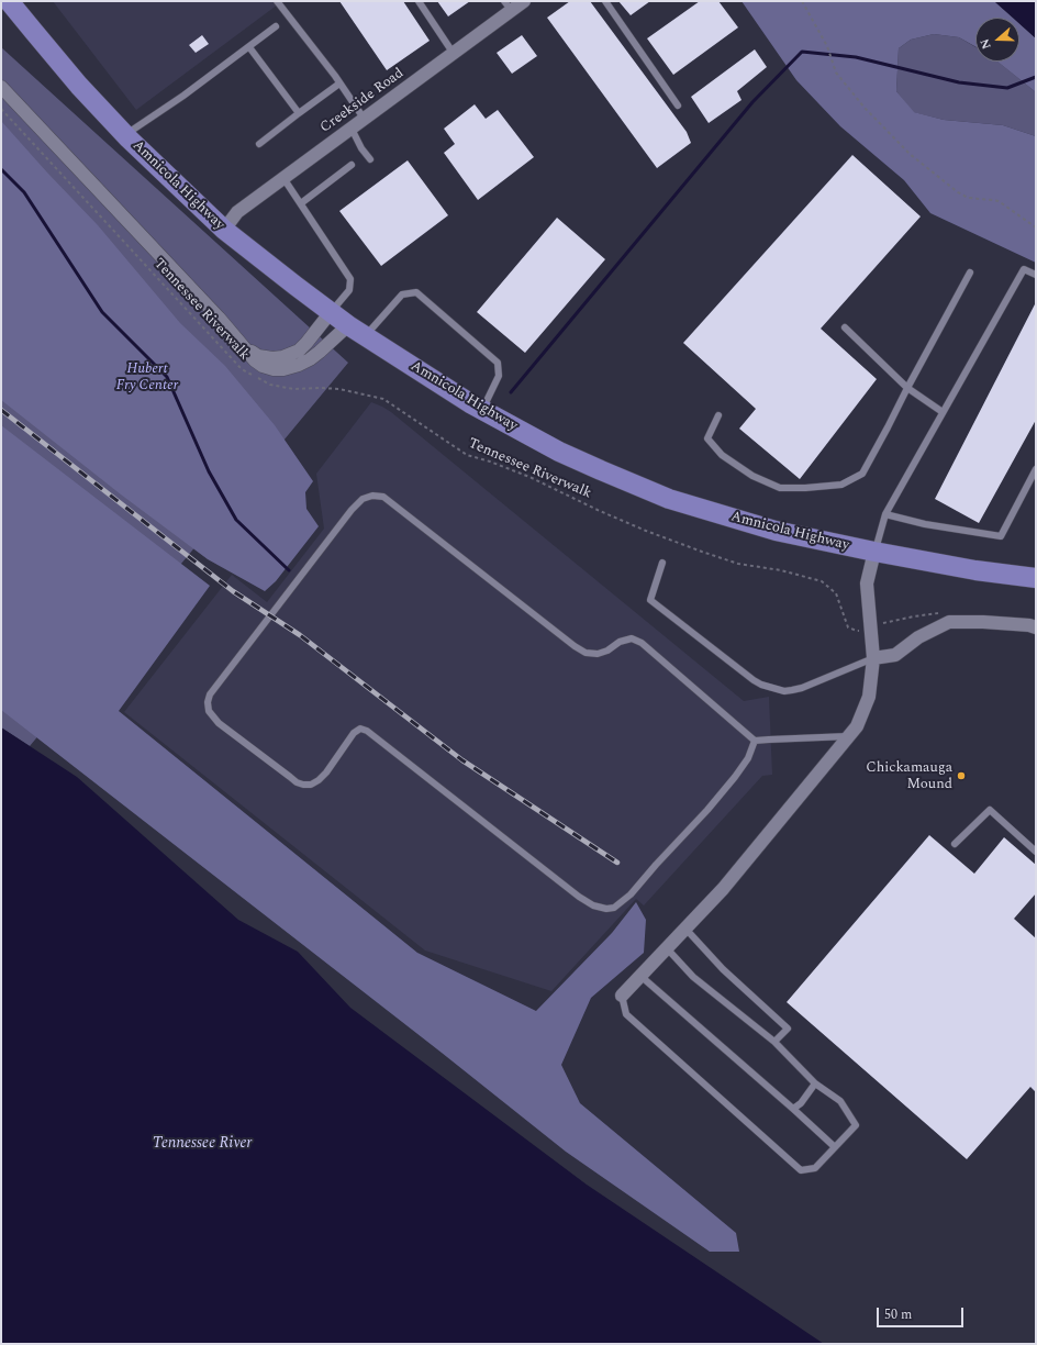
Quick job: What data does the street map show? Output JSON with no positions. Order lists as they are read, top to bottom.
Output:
{
  "streets": {
    "main road": ["Amnicola Highway"],
    "street": ["Creekside Road"],
    "path": ["Tennessee Riverwalk"]
  },
  "crossings": [
    ["Creekside Road", "Amnicola Highway"]
  ],
  "water": ["Tennessee River"],
  "parks": ["Hubert Fry Center"],
  "places": ["Chickamauga Mound"],
  "scale_bar": "50 m",
  "north": "left"
}
